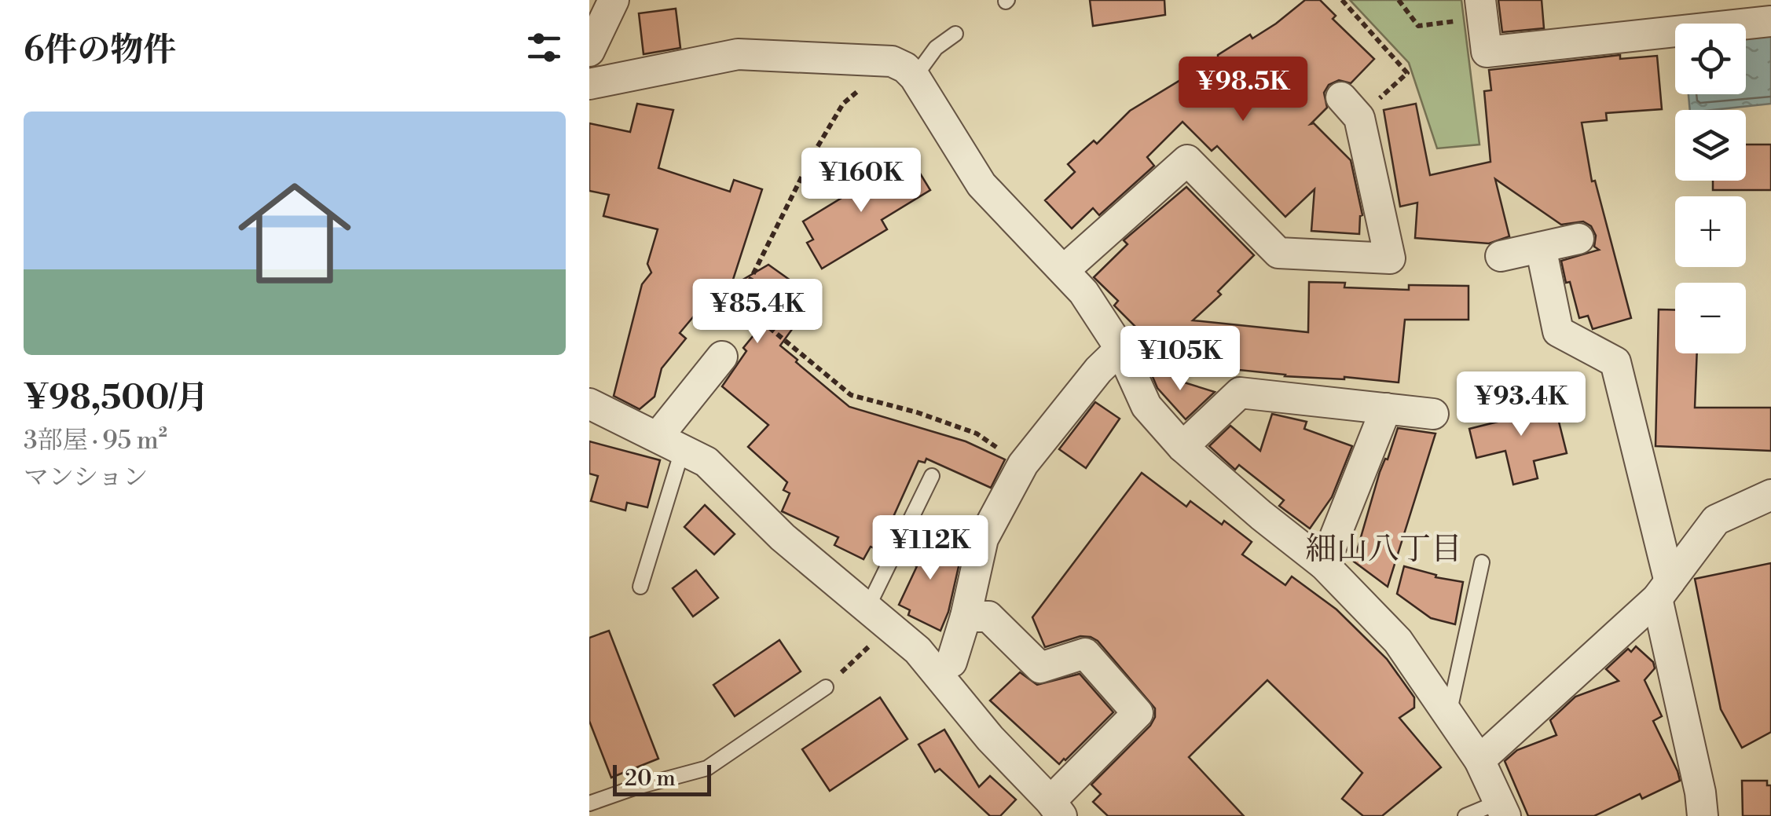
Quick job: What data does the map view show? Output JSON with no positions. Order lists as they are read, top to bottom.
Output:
{
  "districts": ["細山八丁目"],
  "scale_bar": "20 m",
  "page": {
    "heading": "6件の物件",
    "map_buttons": ["+", "−"],
    "price": [
      "¥98.5K",
      "¥160K",
      "¥85.4K",
      "¥105K",
      "¥93.4K",
      "¥112K"
    ],
    "list": [
      {
        "name": "¥98,500/月",
        "note": "3部屋 · 95 m² · マンション"
      }
    ],
    "scale": "20 m"
  }
}
